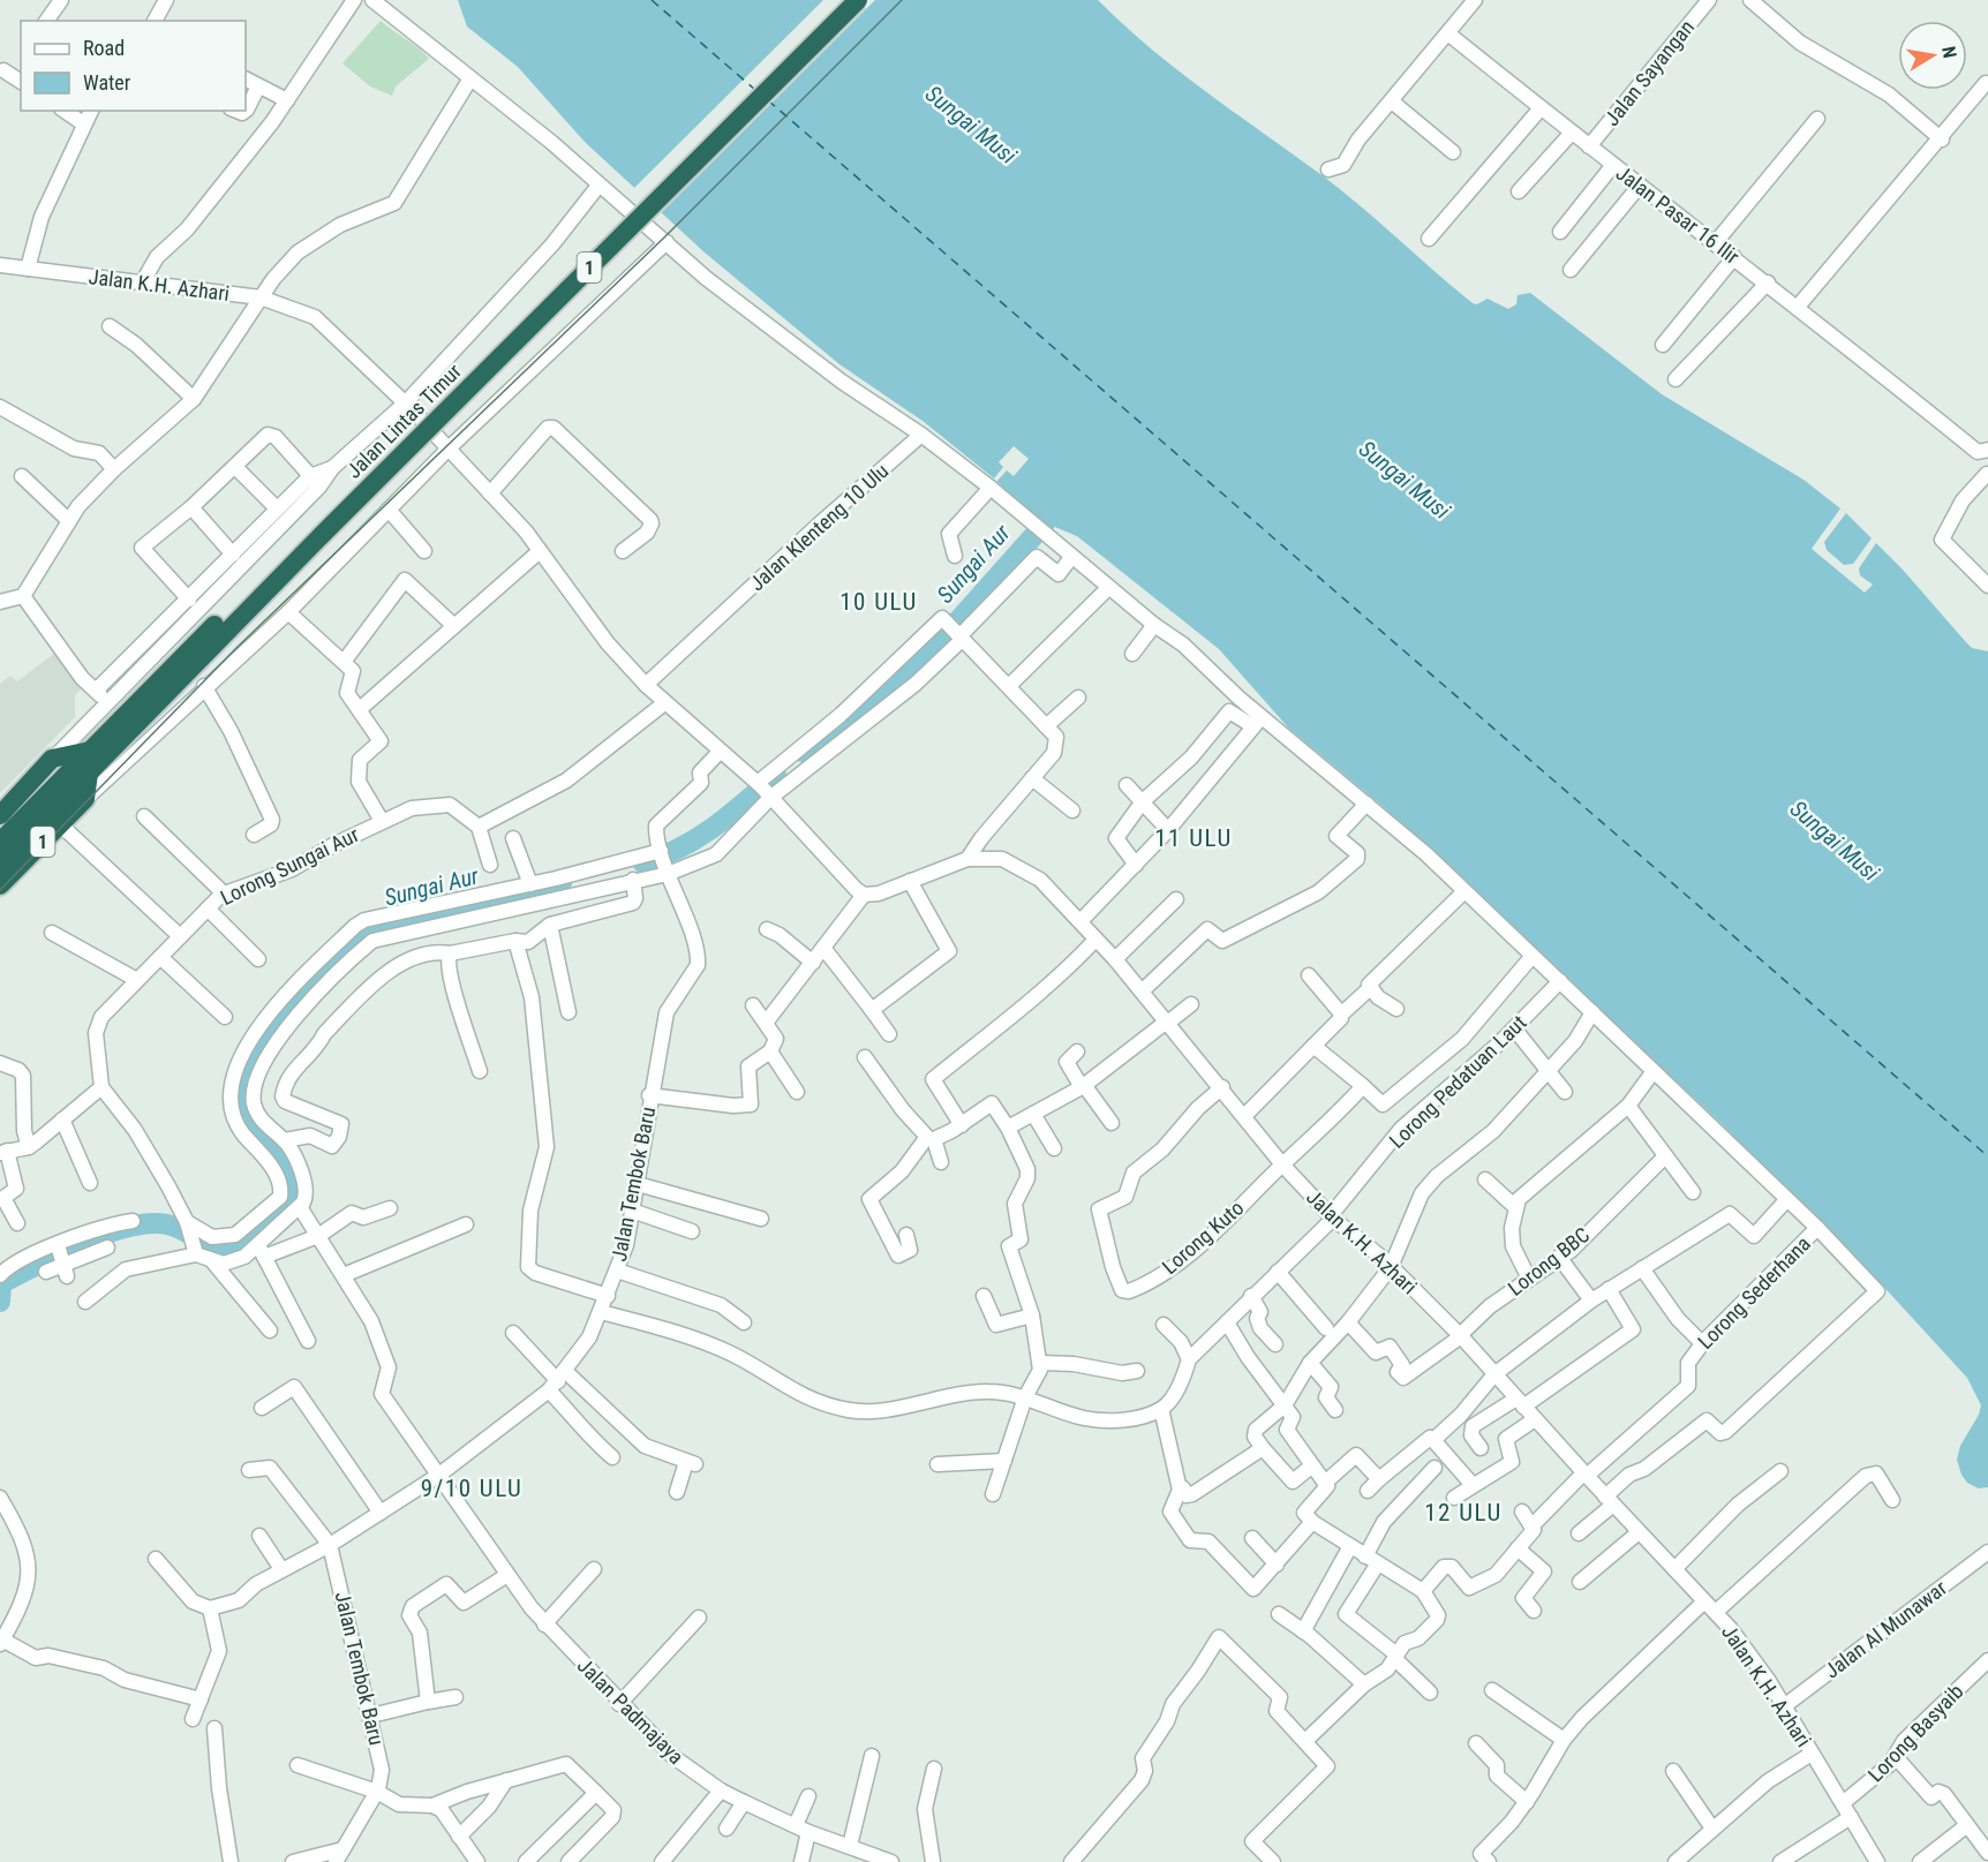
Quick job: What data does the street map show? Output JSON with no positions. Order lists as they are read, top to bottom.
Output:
{
  "streets": {
    "highway": ["1", "Jalan Lintas Timur"],
    "street": [
      "Jalan Sayangan",
      "Jalan Pasar 16 Ilir",
      "Jalan K.H. Azhari",
      "Jalan Klenteng 10 Ulu",
      "Lorong Sungai Aur",
      "Lorong Pedatuan Laut",
      "Jalan Tembok Baru",
      "Lorong Kuto",
      "Lorong BBC",
      "Lorong Sederhana",
      "Jalan Al Munawar",
      "Jalan Padmajaya",
      "Lorong Basyaib"
    ]
  },
  "crossings": [
    ["Jalan Sayangan", "Jalan Pasar 16 Ilir"],
    ["1", "Jalan Lintas Timur"],
    ["Jalan K.H. Azhari", "Jalan Klenteng 10 Ulu"],
    ["Jalan K.H. Azhari", "Lorong Pedatuan Laut"],
    ["Jalan K.H. Azhari", "Lorong Kuto"],
    ["Jalan K.H. Azhari", "Lorong BBC"],
    ["Jalan K.H. Azhari", "Lorong Sederhana"],
    ["Jalan K.H. Azhari", "Jalan Al Munawar"],
    ["Jalan K.H. Azhari", "Lorong Basyaib"],
    ["Jalan Tembok Baru", "Jalan Padmajaya"]
  ],
  "districts": [
    "10 ULU",
    "11 ULU",
    "9/10 ULU",
    "12 ULU"
  ],
  "water": ["Sungai Musi", "Sungai Aur"],
  "legend": ["Road", "Water"],
  "north": "right"
}
